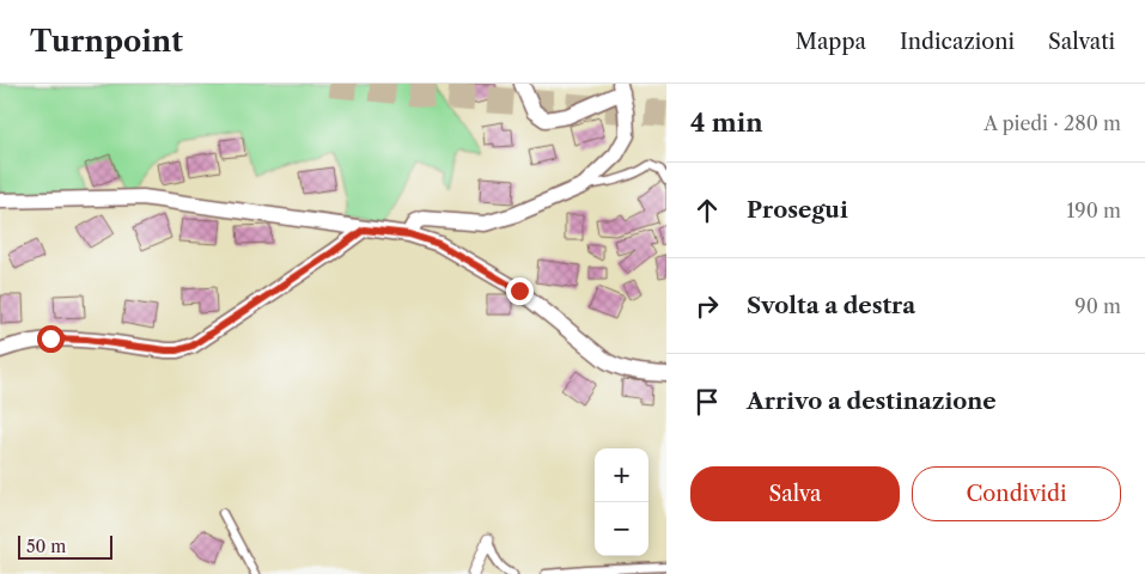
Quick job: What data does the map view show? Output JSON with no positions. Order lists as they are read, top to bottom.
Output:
{
  "scale_bar": "50 m",
  "page": {
    "header": "Turnpoint",
    "nav": ["Mappa", "Indicazioni", "Salvati"],
    "heading": ["4 min", "A piedi · 280 m"],
    "list": [
      ["Prosegui", "190 m"],
      ["Svolta a destra", "90 m"],
      "Arrivo a destinazione"
    ],
    "map_buttons": ["+", "−"],
    "buttons": ["Salva", "Condividi"],
    "scale": "50 m"
  }
}
